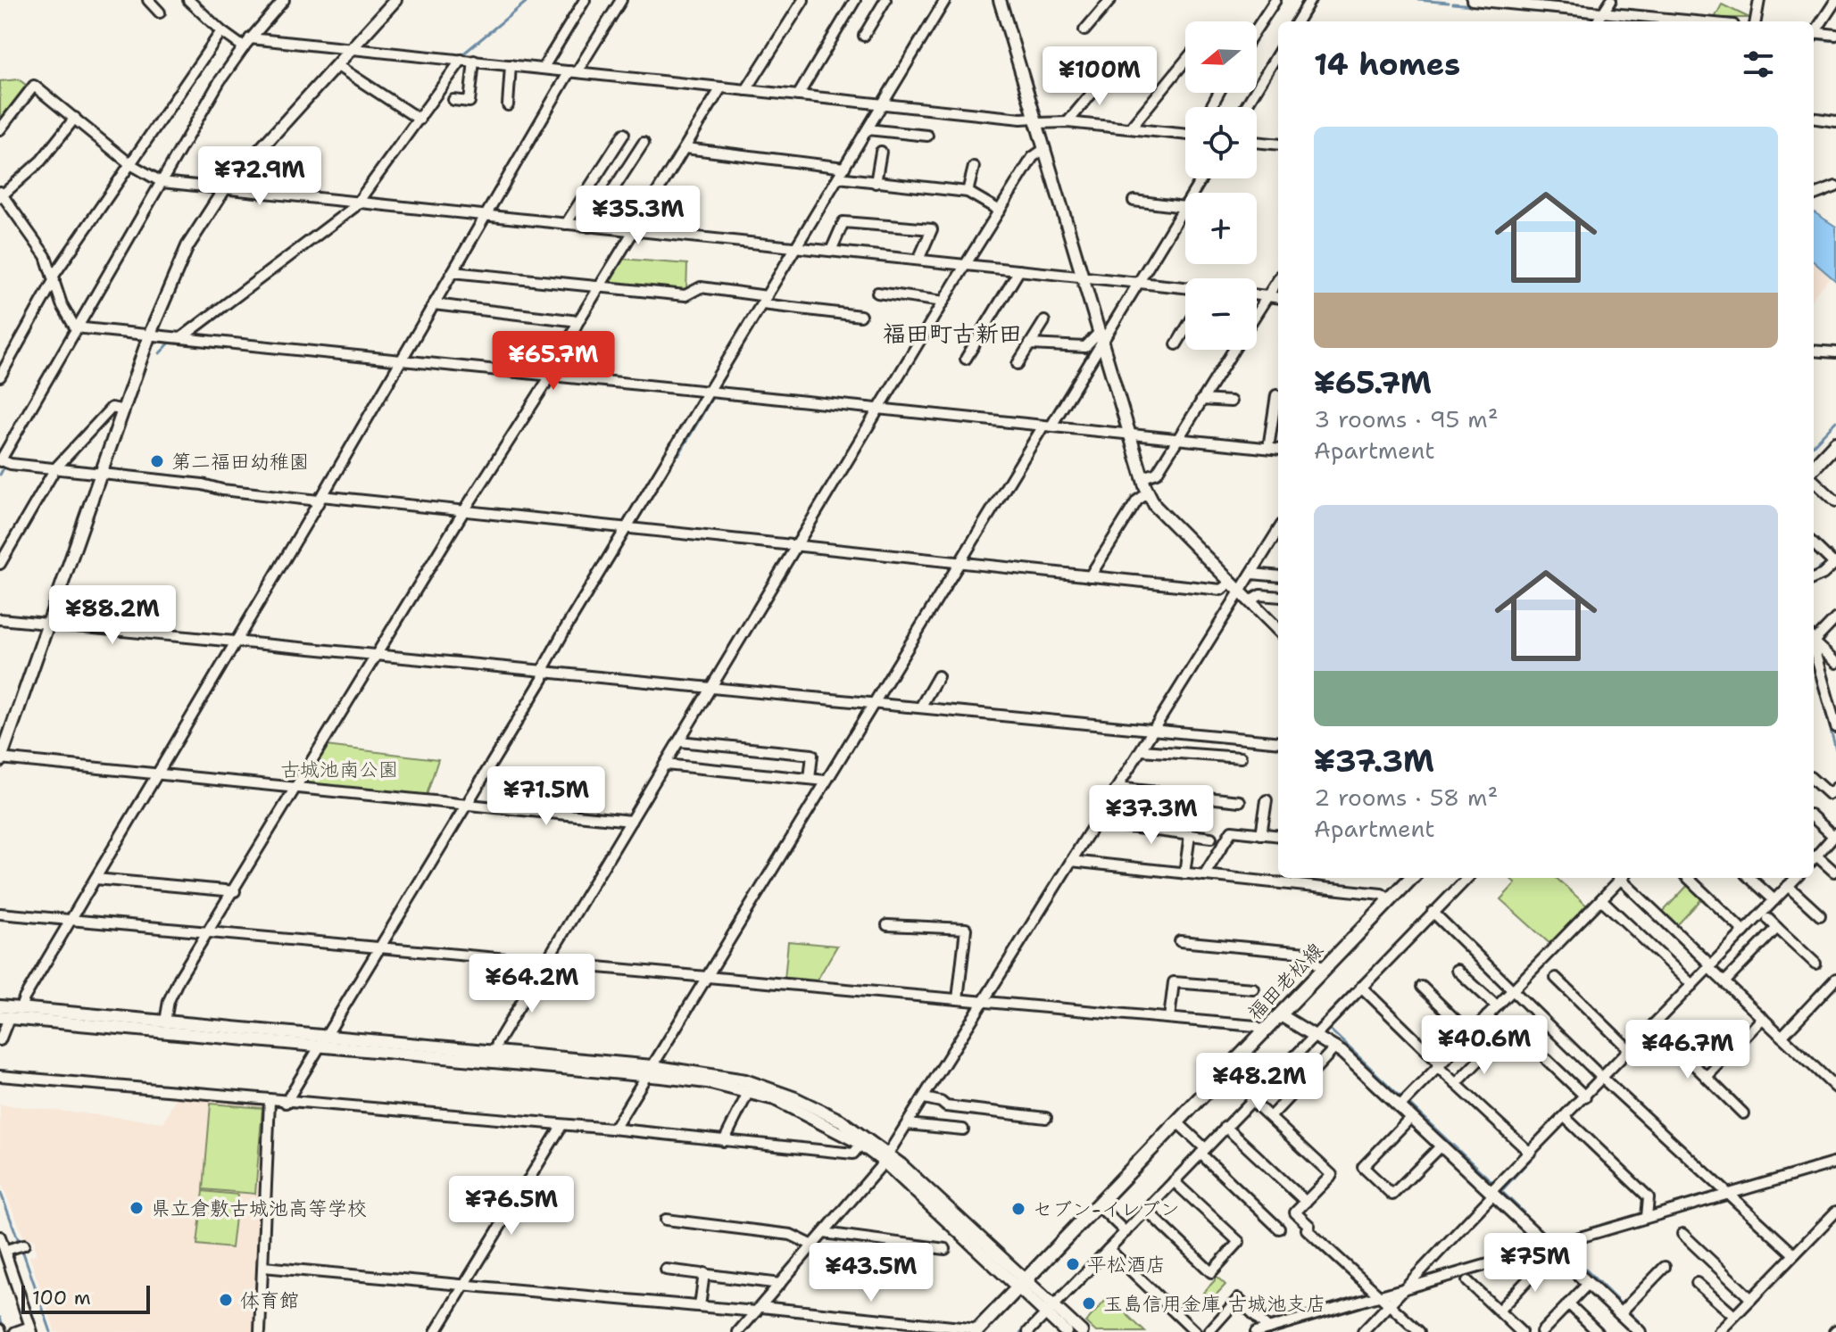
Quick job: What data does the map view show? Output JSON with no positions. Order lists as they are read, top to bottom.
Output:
{
  "streets": {
    "main road": ["福田老松線"]
  },
  "districts": ["福田町古新田"],
  "parks": ["古城池南公園"],
  "places": [
    "第二福田幼稚園",
    "県立倉敷古城池高等学校",
    "セブン-イレブン",
    "平松酒店",
    "体育館",
    "玉島信用金庫 古城池支店"
  ],
  "scale_bar": "100 m",
  "north": "left",
  "page": {
    "map_buttons": ["+", "−"],
    "heading": "14 homes",
    "price": [
      "¥100M",
      "¥72.9M",
      "¥35.3M",
      "¥65.7M",
      "¥88.2M",
      "¥71.5M",
      "¥37.3M",
      "¥64.2M",
      "¥40.6M",
      "¥46.7M",
      "¥48.2M",
      "¥76.5M",
      "¥75M",
      "¥43.5M"
    ],
    "list": [
      {
        "name": "¥65.7M",
        "note": "3 rooms · 95 m² · Apartment"
      },
      {
        "name": "¥37.3M",
        "note": "2 rooms · 58 m² · Apartment"
      }
    ],
    "scale": "100 m"
  }
}
